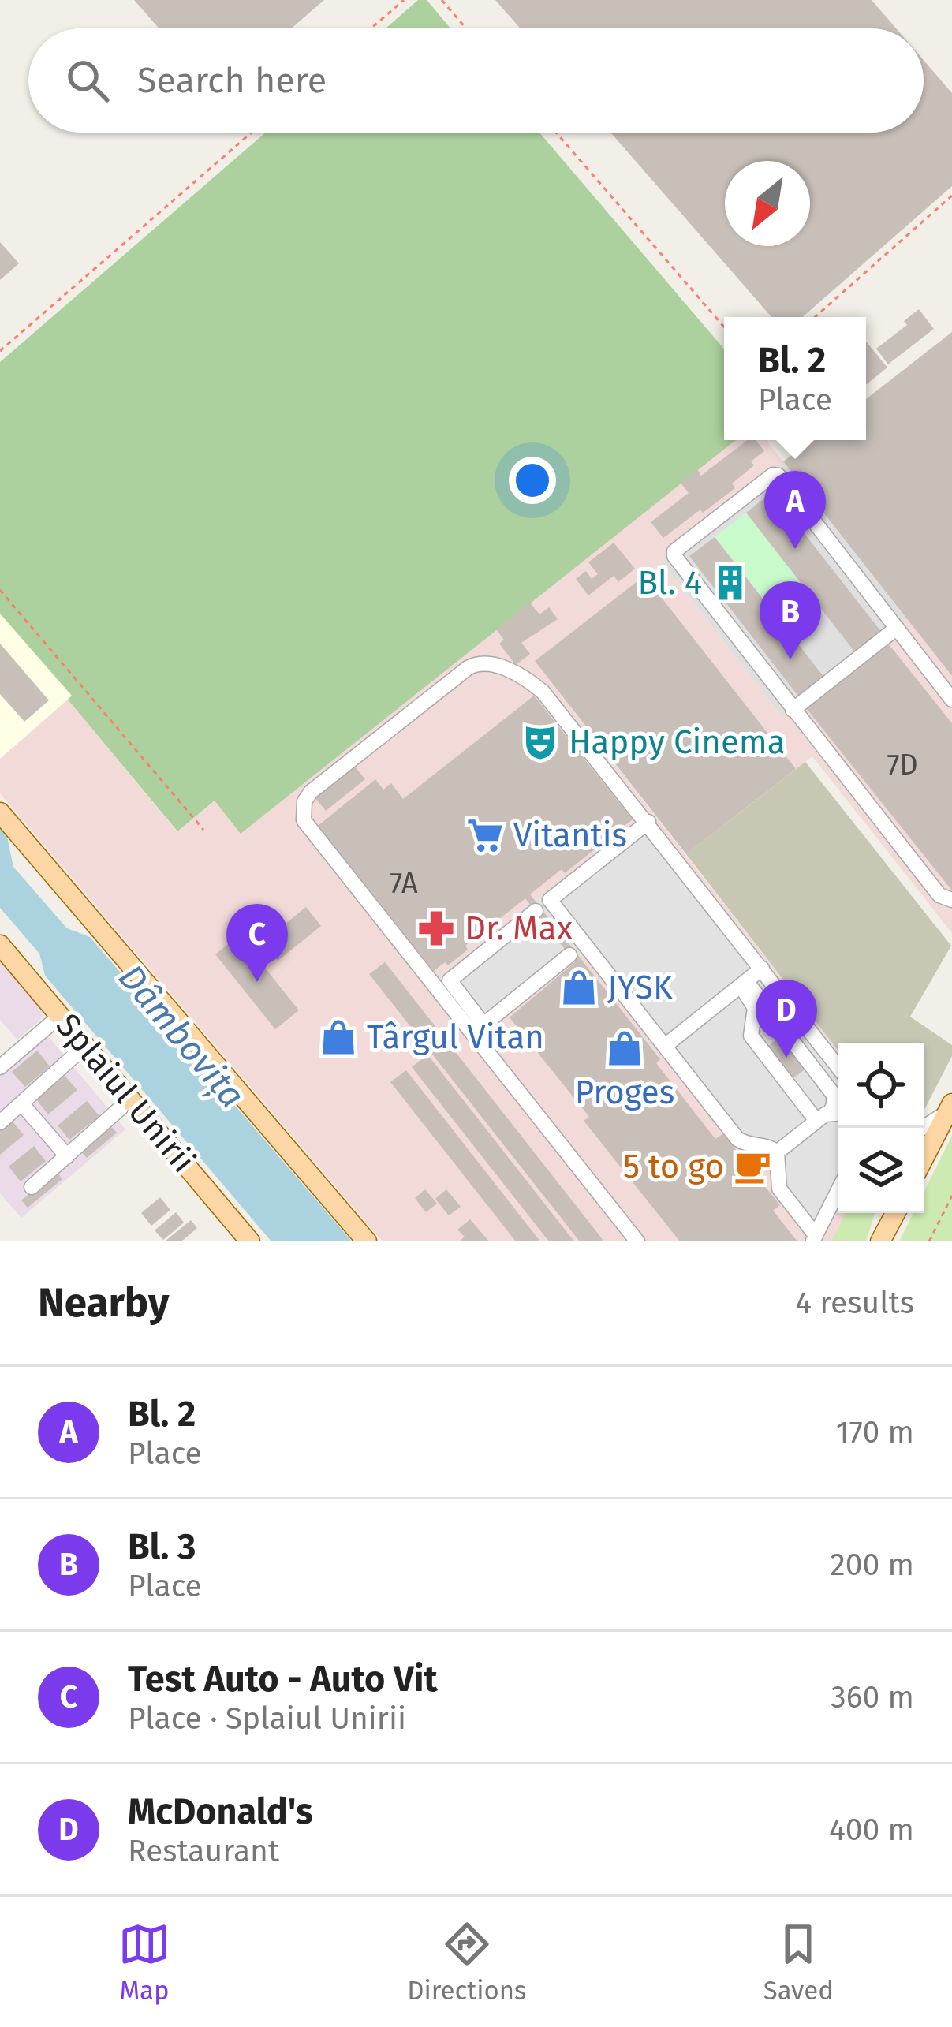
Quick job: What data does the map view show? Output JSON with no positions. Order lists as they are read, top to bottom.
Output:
{
  "streets": {
    "main road": ["Splaiul Unirii"]
  },
  "water": ["Dâmbovița"],
  "places": {
    "building": ["Bl. 4"],
    "theatre": ["Happy Cinema"],
    "supermarket": ["Vitantis"],
    "pharmacy": ["Dr. Max"],
    "shop": ["JYSK", "Târgul Vitan", "Proges"],
    "cafe": ["5 to go"]
  },
  "house_numbers": ["7D", "7A"],
  "north": "bottom left",
  "page": {
    "search": "Search here",
    "popup": ["Bl. 2", "Place"],
    "pins": [
      "A",
      "B",
      "C",
      "D"
    ],
    "heading": ["Nearby", "4 results"],
    "list": [
      {
        "mark": "A",
        "name": "Bl. 2",
        "note": "Place",
        "value": "170 m"
      },
      {
        "mark": "B",
        "name": "Bl. 3",
        "note": "Place",
        "value": "200 m"
      },
      {
        "mark": "C",
        "name": "Test Auto - Auto Vit",
        "note": "Place · Splaiul Unirii",
        "value": "360 m"
      },
      {
        "mark": "D",
        "name": "McDonald's",
        "note": "Restaurant",
        "value": "400 m"
      }
    ],
    "nav": ["Map", "Directions", "Saved"]
  }
}
